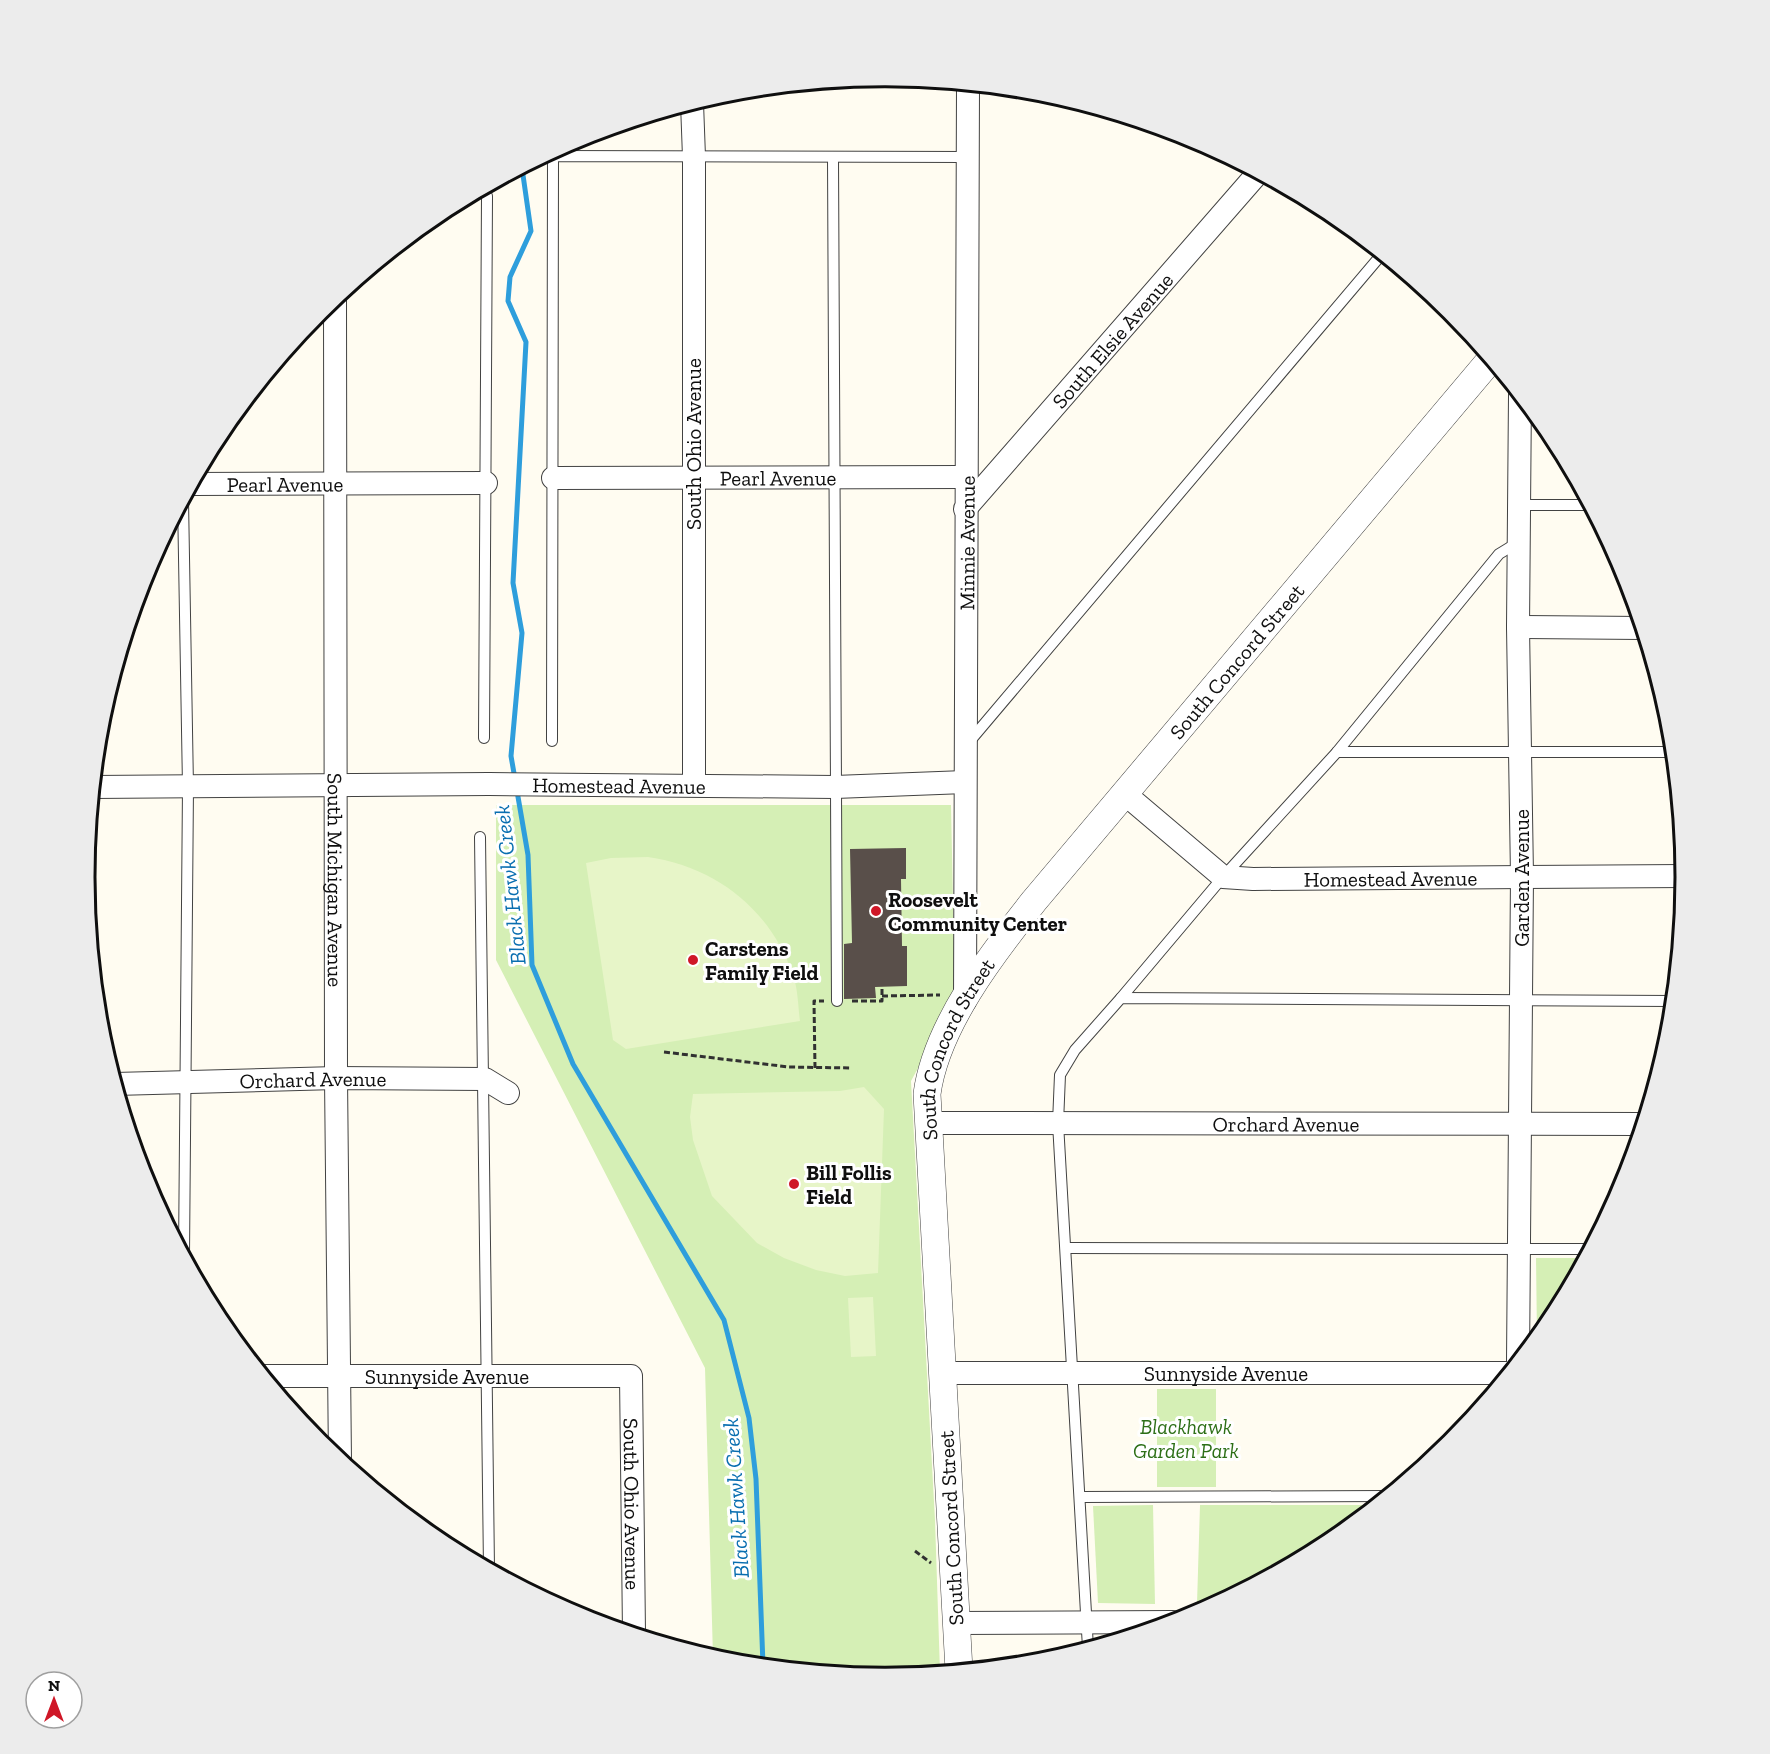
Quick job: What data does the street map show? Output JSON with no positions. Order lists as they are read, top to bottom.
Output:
{
  "streets": {
    "street": [
      "South Elsie Avenue",
      "South Ohio Avenue",
      "Pearl Avenue",
      "Minnie Avenue",
      "South Concord Street",
      "Homestead Avenue",
      "Garden Avenue",
      "South Michigan Avenue",
      "Orchard Avenue",
      "Sunnyside Avenue"
    ]
  },
  "crossings": [
    ["South Elsie Avenue", "Minnie Avenue"],
    ["South Ohio Avenue", "Pearl Avenue"],
    ["South Ohio Avenue", "Homestead Avenue"],
    ["South Ohio Avenue", "Sunnyside Avenue"],
    ["Pearl Avenue", "Minnie Avenue"],
    ["Pearl Avenue", "South Michigan Avenue"],
    ["Minnie Avenue", "South Concord Street"],
    ["Minnie Avenue", "Homestead Avenue"],
    ["South Concord Street", "Orchard Avenue"],
    ["South Concord Street", "Sunnyside Avenue"],
    ["Homestead Avenue", "Garden Avenue"],
    ["Homestead Avenue", "South Michigan Avenue"],
    ["Garden Avenue", "Orchard Avenue"],
    ["South Michigan Avenue", "Orchard Avenue"],
    ["South Michigan Avenue", "Sunnyside Avenue"]
  ],
  "water": ["Black Hawk Creek"],
  "parks": ["Blackhawk Garden Park"],
  "places": ["Roosevelt Community Center", "Carstens Family Field", "Bill Follis Field"],
  "north": "top"
}
